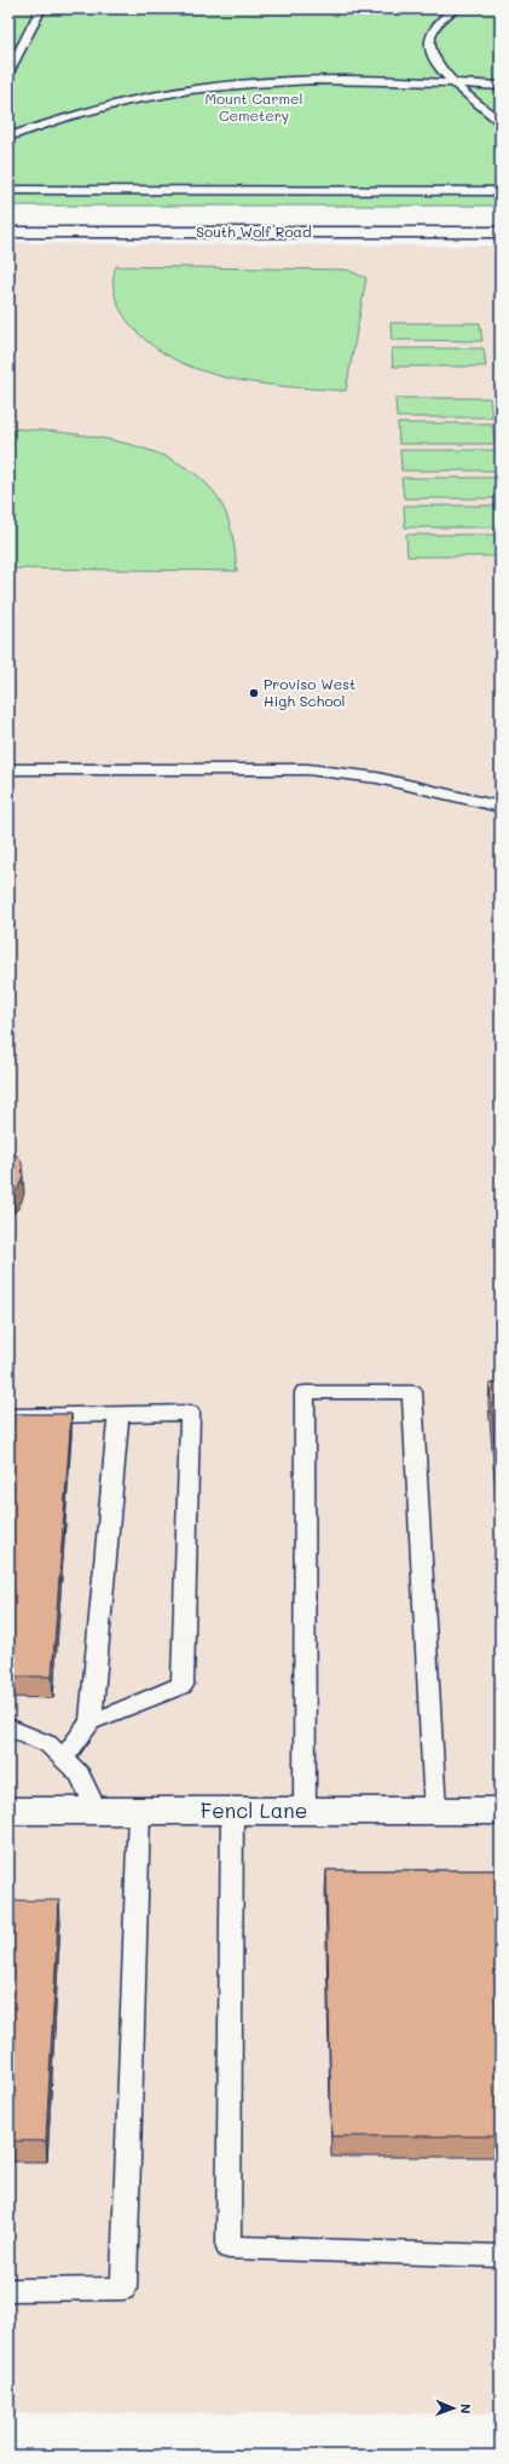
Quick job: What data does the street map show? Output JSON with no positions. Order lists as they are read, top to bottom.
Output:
{
  "streets": {
    "main road": ["South Wolf Road", "Fencl Lane"]
  },
  "parks": ["Mount Carmel Cemetery"],
  "places": ["Proviso West High School"],
  "north": "right"
}
